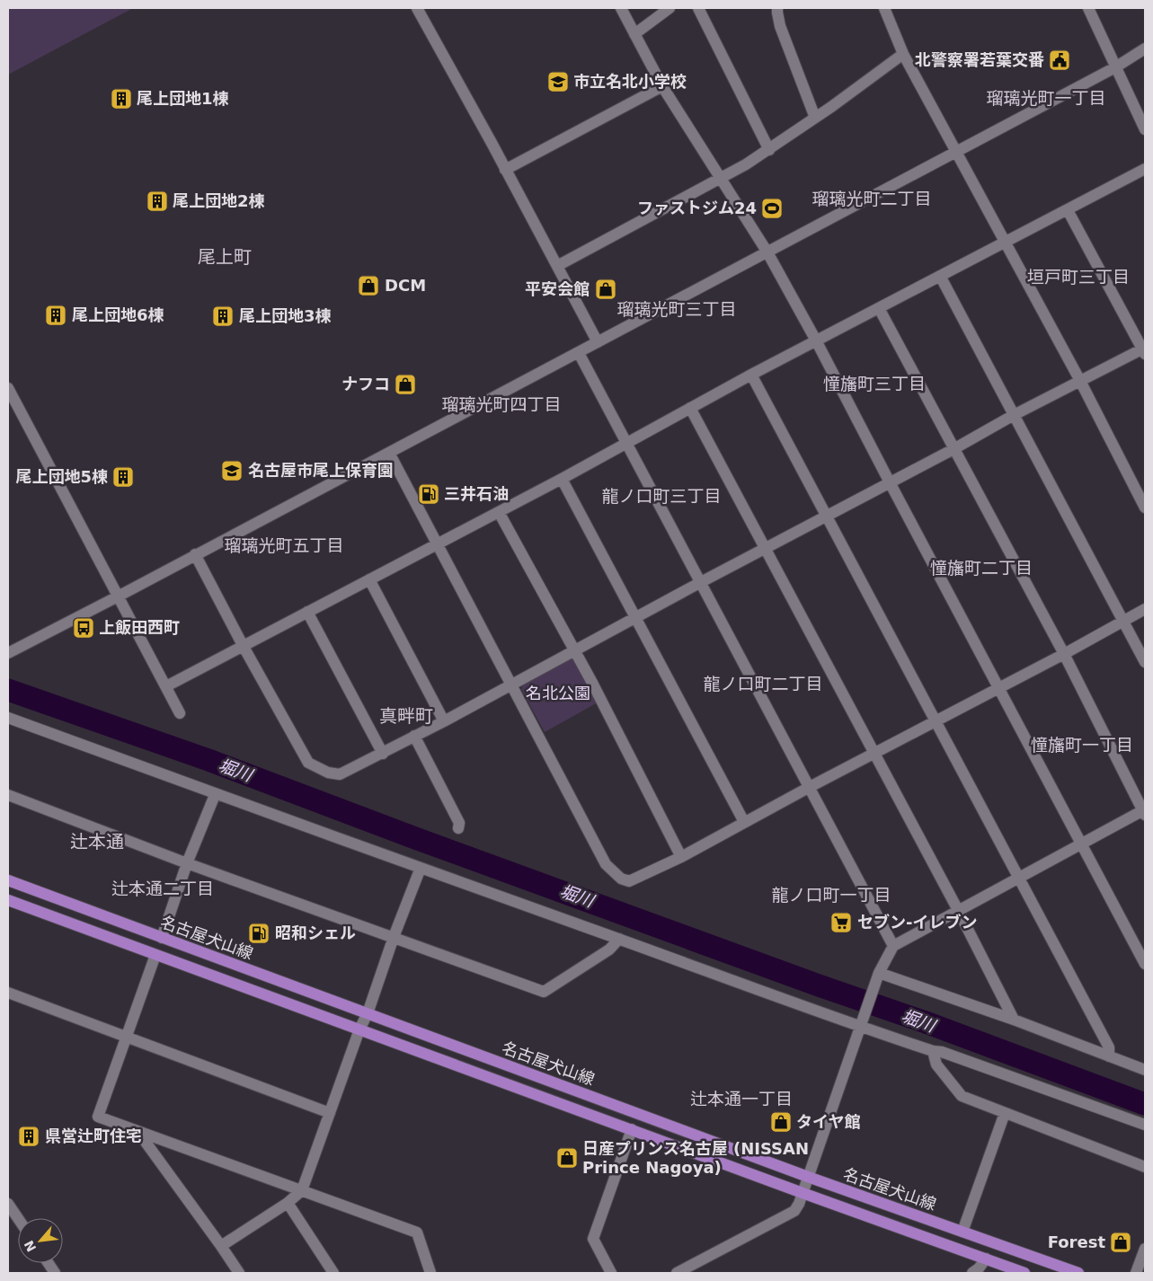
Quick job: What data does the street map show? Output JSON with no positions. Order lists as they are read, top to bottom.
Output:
{
  "streets": {
    "main road": ["名古屋犬山線"]
  },
  "districts": [
    "瑠璃光町一丁目",
    "瑠璃光町二丁目",
    "尾上町",
    "垣戸町三丁目",
    "瑠璃光町三丁目",
    "憧旛町三丁目",
    "瑠璃光町四丁目",
    "龍ノ口町三丁目",
    "瑠璃光町五丁目",
    "憧旛町二丁目",
    "龍ノ口町二丁目",
    "真畔町",
    "憧旛町一丁目",
    "辻本通",
    "辻本通二丁目",
    "龍ノ口町一丁目",
    "辻本通一丁目"
  ],
  "water": ["堀川"],
  "parks": ["名北公園"],
  "places": {
    "public building": ["北警察署若葉交番"],
    "school or university": ["市立名北小学校", "名古屋市尾上保育園"],
    "building": [
      "尾上団地1棟",
      "尾上団地2棟",
      "尾上団地6棟",
      "尾上団地3棟",
      "尾上団地5棟",
      "県営辻町住宅"
    ],
    "sports": ["ファストジム24"],
    "shop": [
      "DCM",
      "平安会館",
      "ナフコ",
      "タイヤ館",
      "日産プリンス名古屋 (NISSAN Prince Nagoya)",
      "Forest"
    ],
    "fuel station": ["三井石油", "昭和シェル"],
    "bus stop": ["上飯田西町"],
    "supermarket": ["セブン-イレブン"]
  },
  "north": "bottom left"
}
